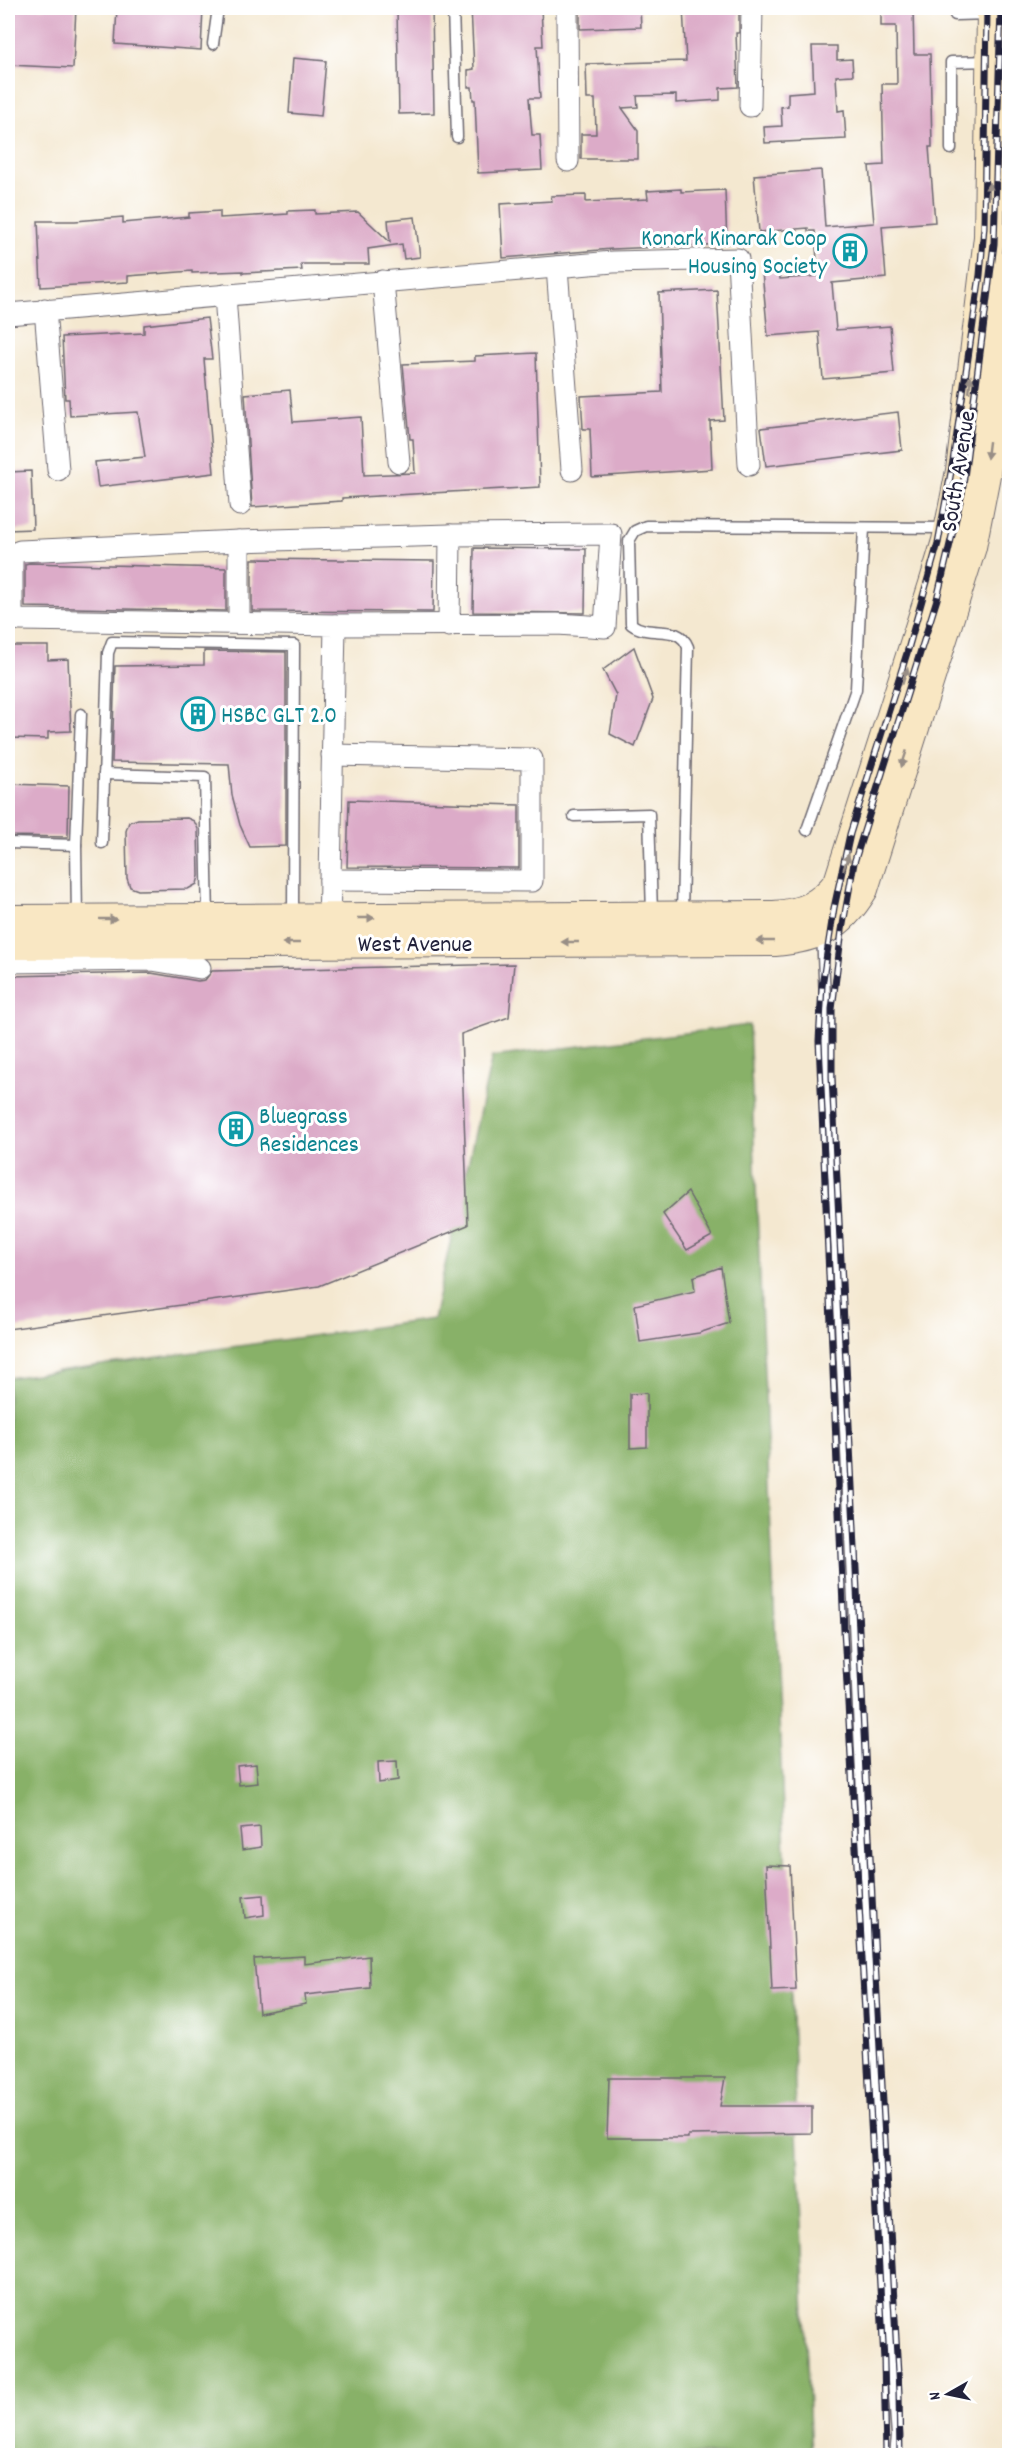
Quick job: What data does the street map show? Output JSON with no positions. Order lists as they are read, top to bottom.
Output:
{
  "streets": {
    "main road": ["South Avenue", "West Avenue"]
  },
  "crossings": [
    ["South Avenue", "West Avenue"]
  ],
  "places": {
    "building": ["Konark Kinarak Coop Housing Society", "HSBC GLT 2.0", "Bluegrass Residences"]
  },
  "north": "left"
}
